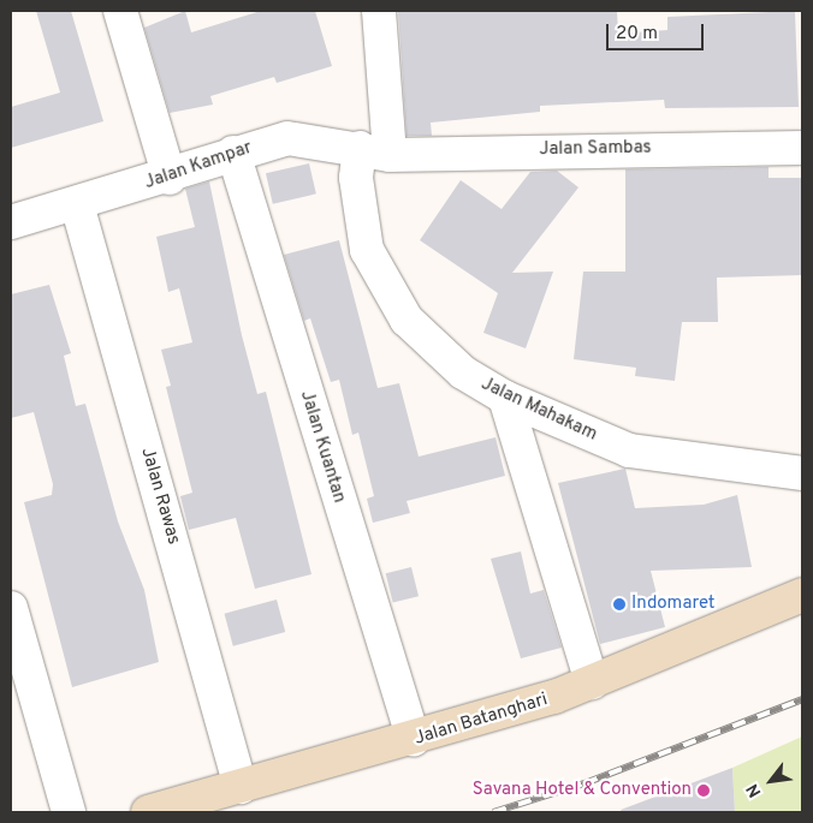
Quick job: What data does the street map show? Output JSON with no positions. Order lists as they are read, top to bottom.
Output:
{
  "streets": {
    "street": [
      "Jalan Sambas",
      "Jalan Kampar",
      "Jalan Mahakam",
      "Jalan Kuantan",
      "Jalan Rawas",
      "Jalan Batanghari"
    ]
  },
  "crossings": [
    ["Jalan Sambas", "Jalan Kampar"],
    ["Jalan Sambas", "Jalan Mahakam"],
    ["Jalan Kampar", "Jalan Mahakam"],
    ["Jalan Kampar", "Jalan Kuantan"],
    ["Jalan Kampar", "Jalan Rawas"],
    ["Jalan Kuantan", "Jalan Batanghari"],
    ["Jalan Rawas", "Jalan Batanghari"]
  ],
  "places": ["Indomaret", "Savana Hotel & Convention"],
  "scale_bar": "20 m",
  "north": "bottom left"
}
